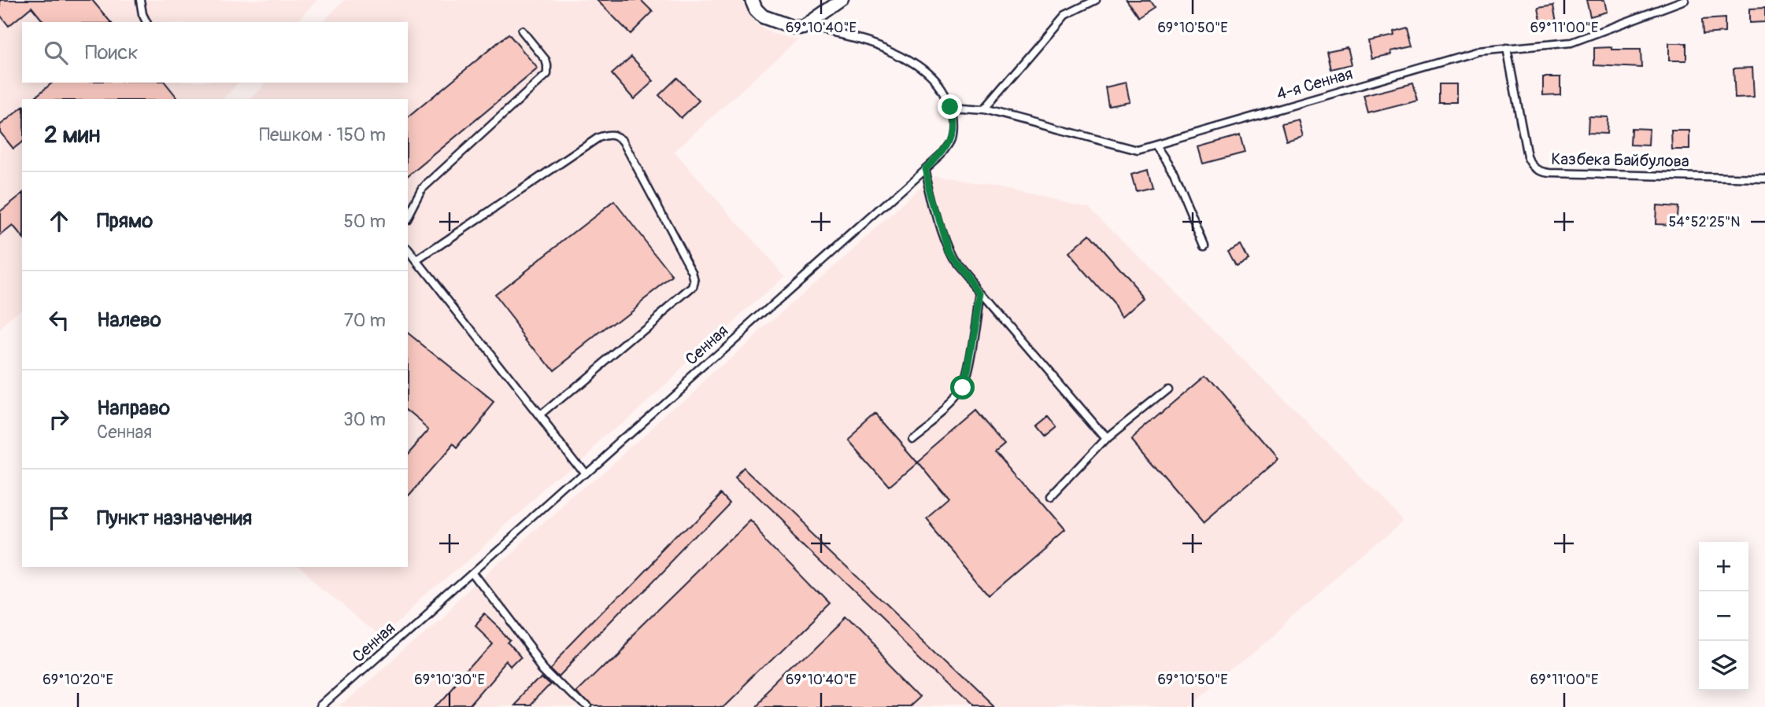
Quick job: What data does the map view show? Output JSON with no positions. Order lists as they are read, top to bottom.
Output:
{
  "streets": {
    "lane": ["4-я Сенная", "Казбека Байбулова", "Сенная"]
  },
  "crossings": [
    ["4-я Сенная", "Казбека Байбулова"],
    ["4-я Сенная", "Сенная"]
  ],
  "page": {
    "search": "Поиск",
    "heading": ["2 мин", "Пешком · 150 m"],
    "list": [
      ["Прямо", "50 m"],
      ["Налево", "70 m"],
      ["Направо", "Сенная", "30 m"],
      "Пункт назначения"
    ],
    "map_buttons": ["+", "−"]
  },
  "coordinates": [
    "69°10'40\"E",
    "69°10'50\"E",
    "69°11'00\"E",
    "54°52'25\"N",
    "69°10'20\"E",
    "69°10'30\"E"
  ]
}
